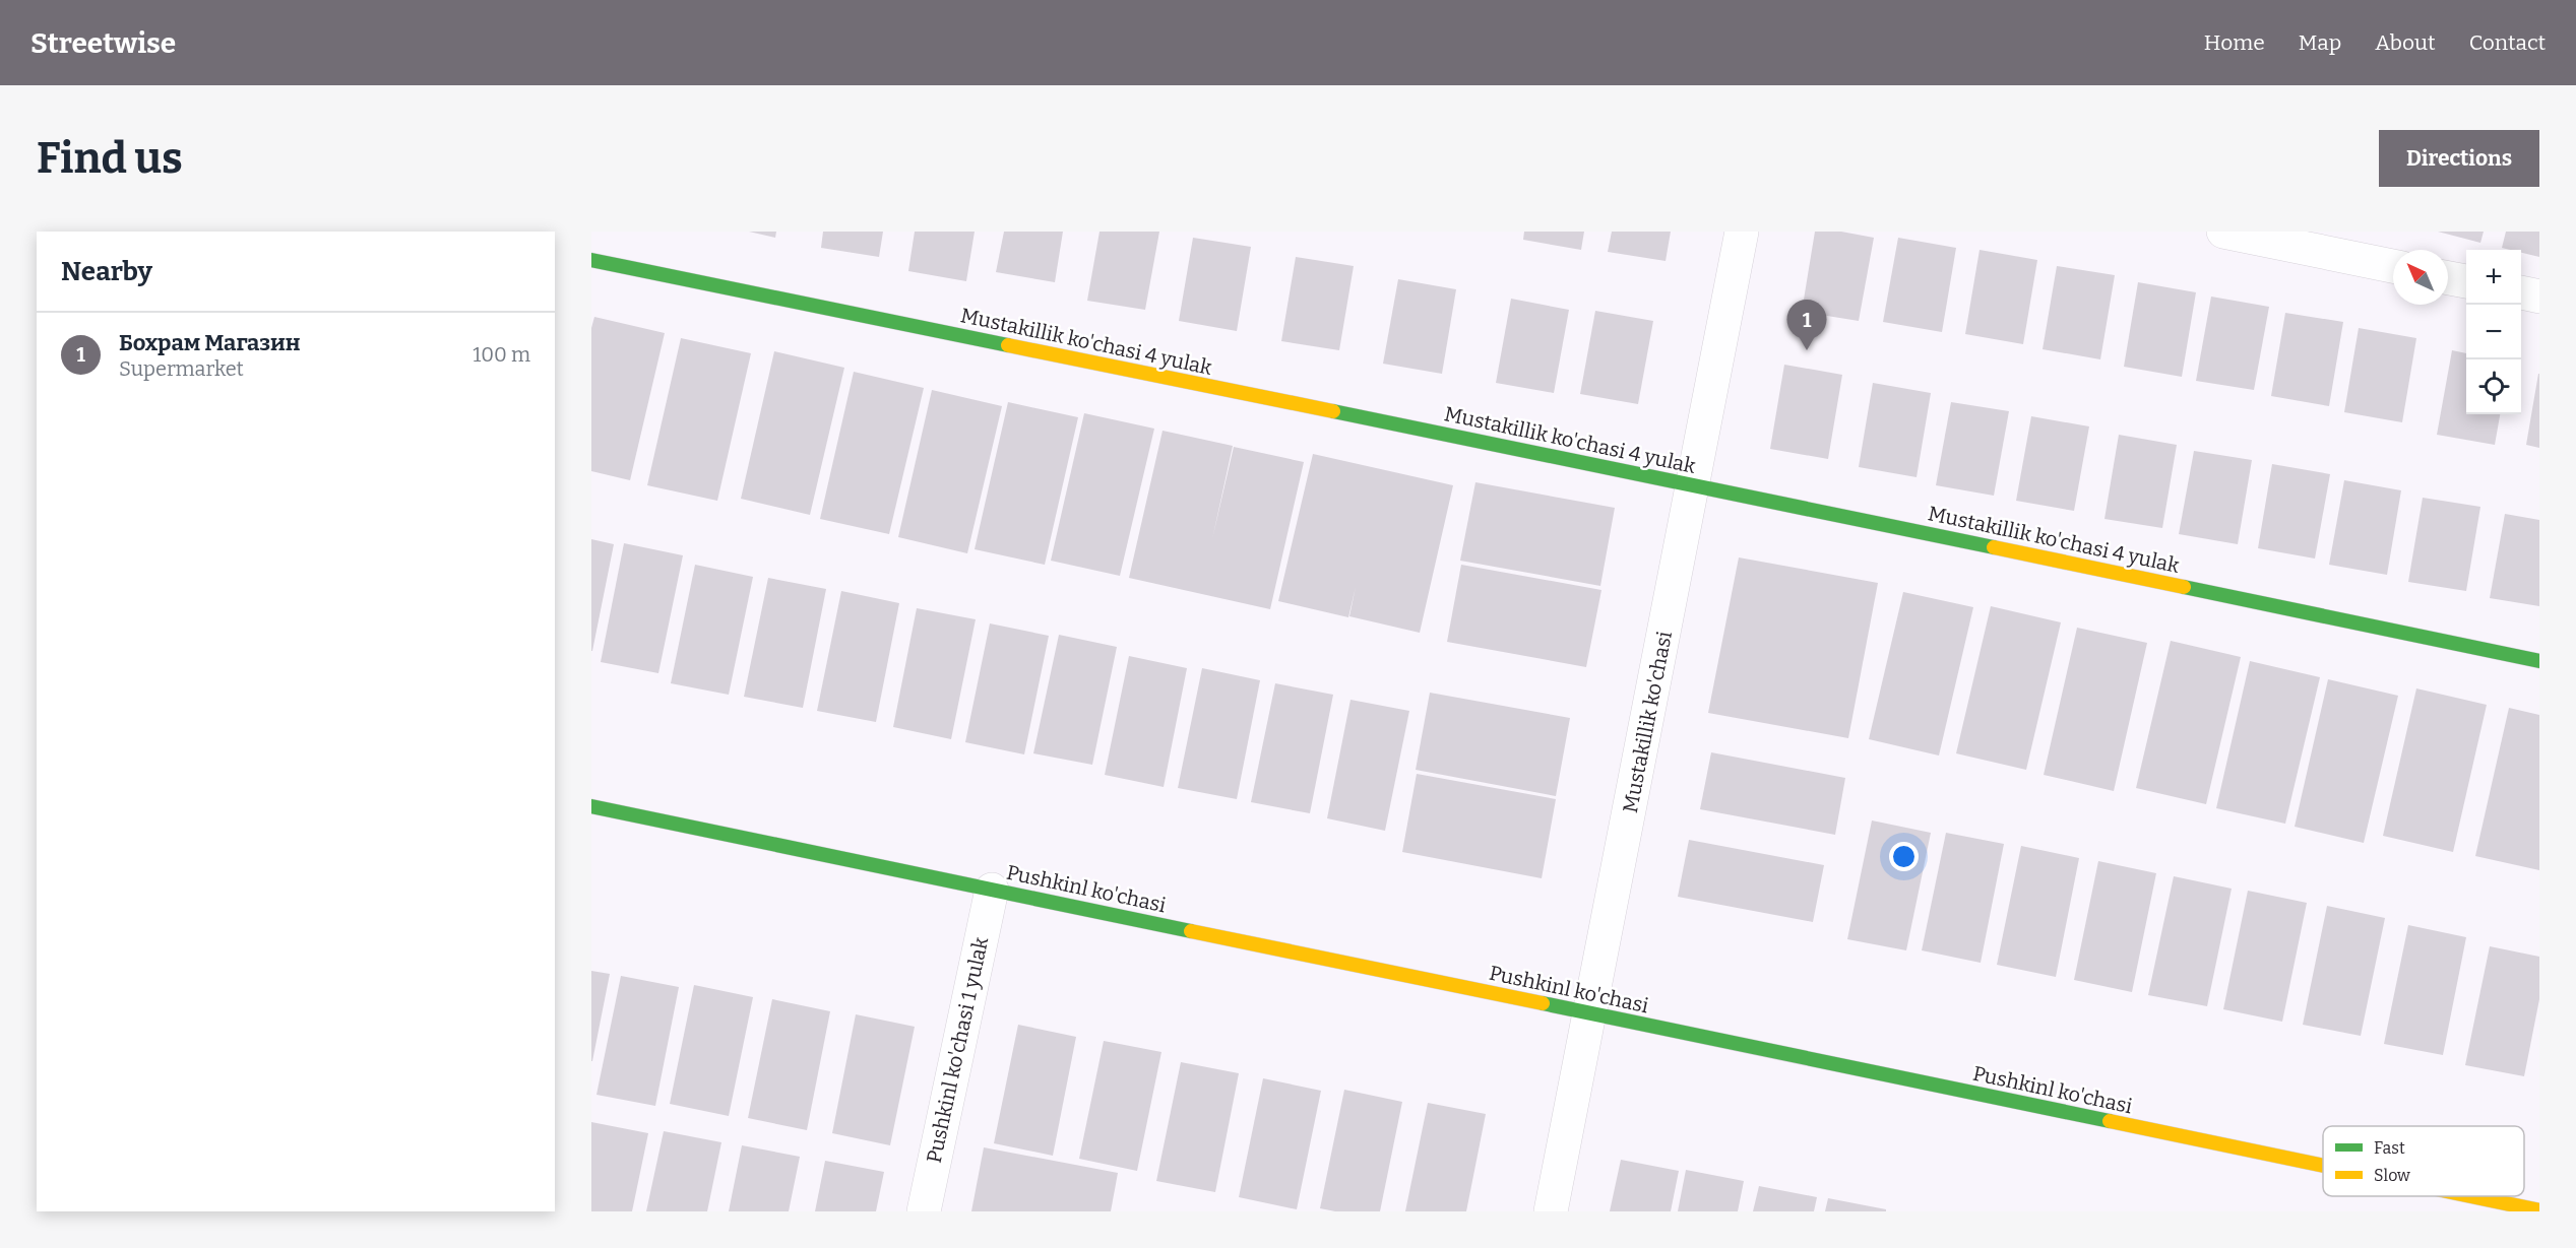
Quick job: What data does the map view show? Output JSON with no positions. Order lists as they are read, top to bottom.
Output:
{
  "streets": {
    "street": [
      "Mustakillik ko'chasi 4 yulak",
      "Mustakillik ko'chasi",
      "Pushkinl ko'chasi",
      "Pushkinl ko'chasi 1 yulak"
    ]
  },
  "crossings": [
    ["Mustakillik ko'chasi 4 yulak", "Mustakillik ko'chasi"],
    ["Mustakillik ko'chasi", "Pushkinl ko'chasi"],
    ["Pushkinl ko'chasi", "Pushkinl ko'chasi 1 yulak"]
  ],
  "legend": ["Fast", "Slow"],
  "north": "top left",
  "page": {
    "header": "Streetwise",
    "nav": [
      "Home",
      "Map",
      "About",
      "Contact"
    ],
    "buttons": "Directions",
    "title": "Find us",
    "heading": "Nearby",
    "map_buttons": ["+", "−"],
    "pins": "1",
    "list": [
      {
        "mark": "1",
        "name": "Бохрам Магазин",
        "note": "Supermarket",
        "value": "100 m"
      }
    ]
  }
}
